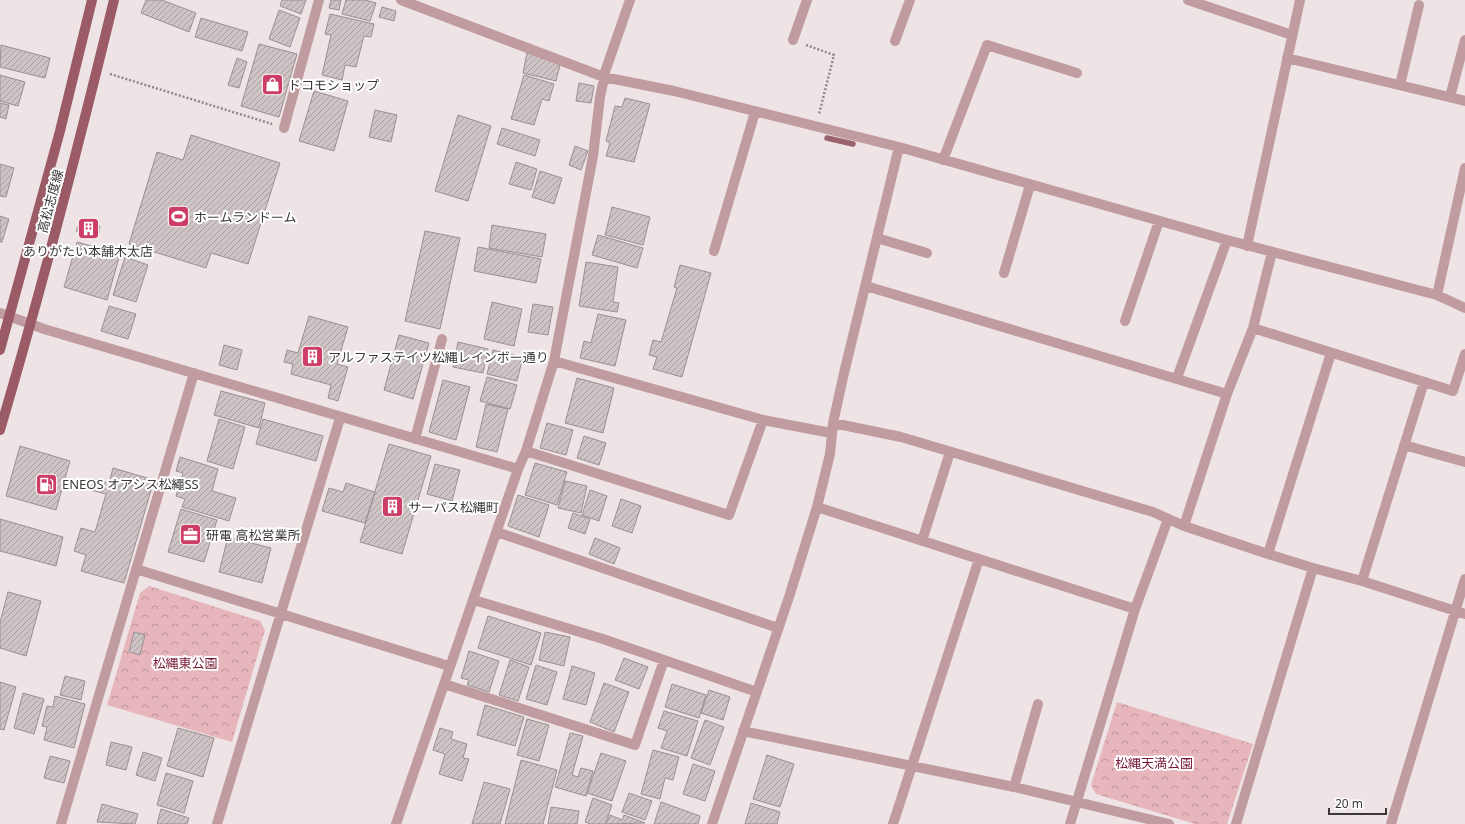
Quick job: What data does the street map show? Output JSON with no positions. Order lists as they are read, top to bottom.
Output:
{
  "streets": {
    "main road": ["高松志度線"]
  },
  "parks": ["松縄東公園", "松縄天満公園"],
  "places": {
    "shop": ["ドコモショップ"],
    "sports": ["ホームランドーム"],
    "building": ["ありがたい本舗木太店", "アルファステイツ松縄レインボー通り", "サーパス松縄町"],
    "fuel station": ["ENEOS オアシス松繩SS"],
    "office": ["研電 高松営業所"]
  },
  "scale_bar": "20 m"
}
